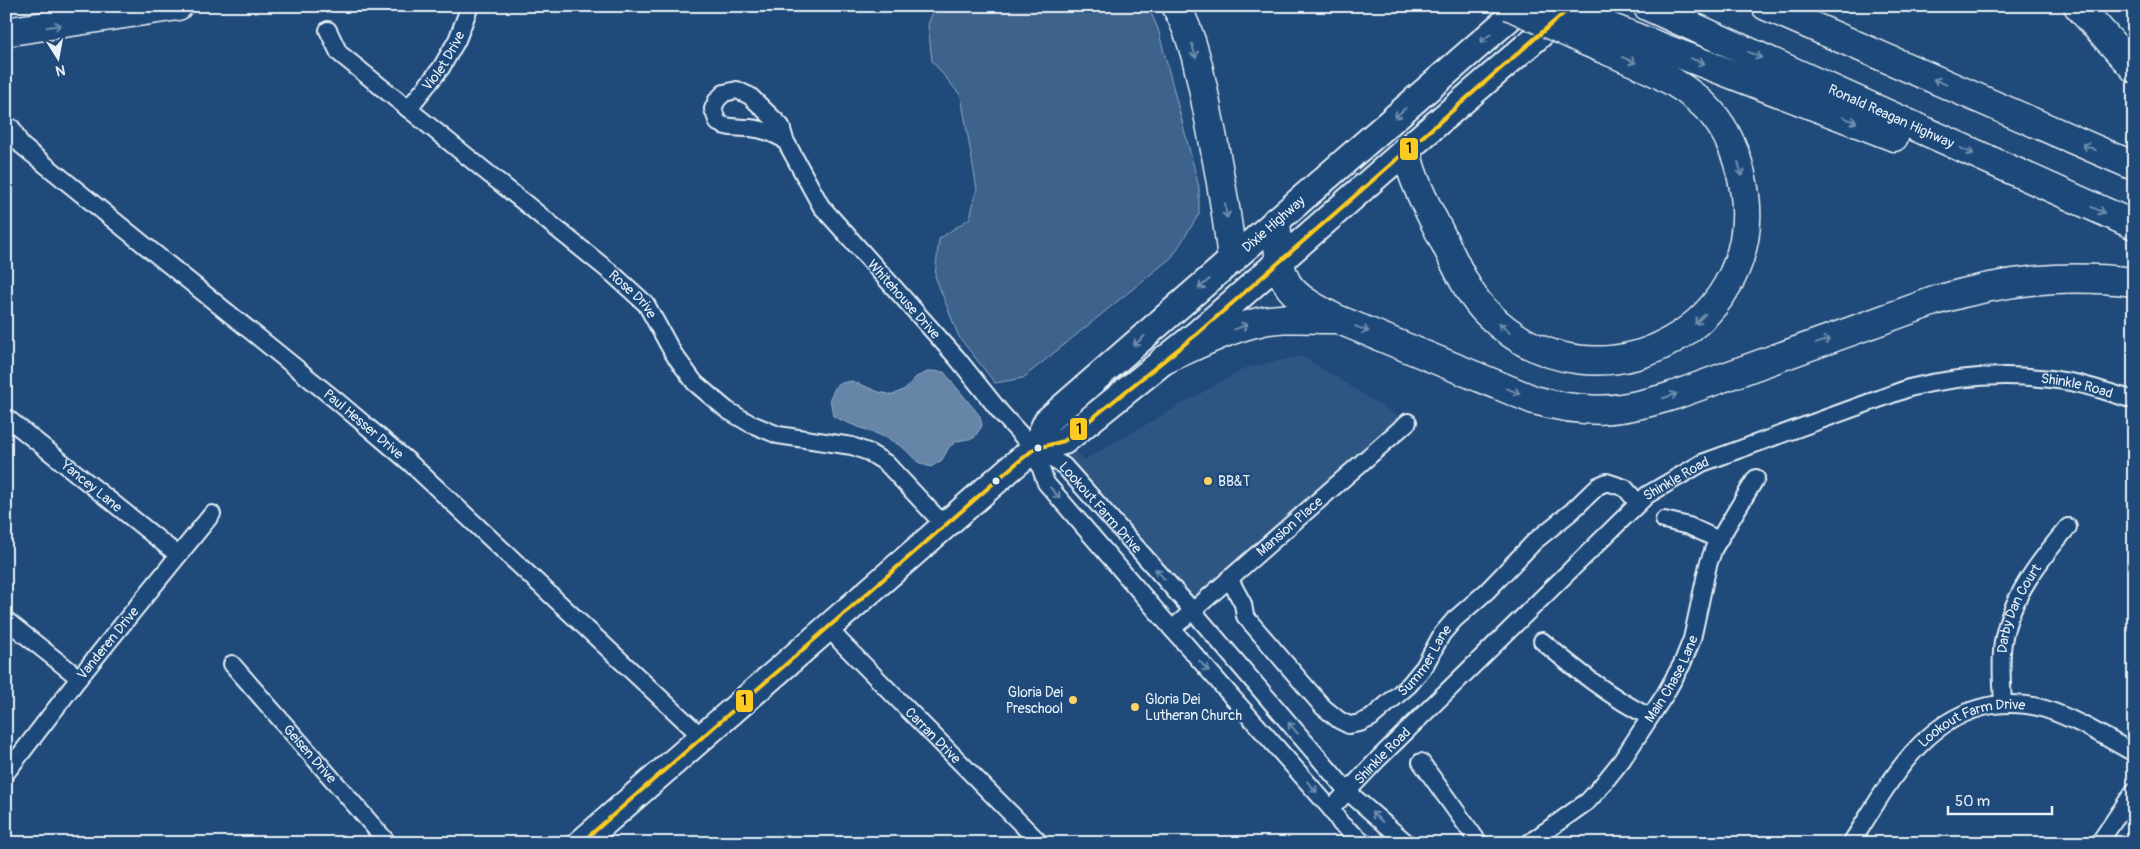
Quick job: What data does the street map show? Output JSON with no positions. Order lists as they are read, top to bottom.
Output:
{
  "streets": {
    "highway": ["Ronald Reagan Highway"],
    "main road": ["Dixie Highway"],
    "street": [
      "Violet Drive",
      "Rose Drive",
      "Whitehouse Drive",
      "Shinkle Road",
      "Paul Hesser Drive",
      "Yancey Lane",
      "Lookout Farm Drive",
      "Mansion Place",
      "Darby Dan Court",
      "Vanderen Drive",
      "Summer Lane",
      "Main Chase Lane",
      "Carran Drive",
      "Geisen Drive"
    ]
  },
  "crossings": [
    ["Violet Drive", "Rose Drive"],
    ["Dixie Highway", "Rose Drive"],
    ["Dixie Highway", "Whitehouse Drive"],
    ["Dixie Highway", "Paul Hesser Drive"],
    ["Dixie Highway", "Lookout Farm Drive"],
    ["Dixie Highway", "Carran Drive"],
    ["Whitehouse Drive", "Lookout Farm Drive"],
    ["Shinkle Road", "Lookout Farm Drive"],
    ["Shinkle Road", "Summer Lane"],
    ["Yancey Lane", "Vanderen Drive"],
    ["Lookout Farm Drive", "Mansion Place"],
    ["Lookout Farm Drive", "Darby Dan Court"],
    ["Mansion Place", "Summer Lane"]
  ],
  "places": ["BB&T", "Gloria Dei Preschool", "Gloria Dei Lutheran Church"],
  "lines": ["transit line 1"],
  "scale_bar": "50 m",
  "north": "bottom"
}
